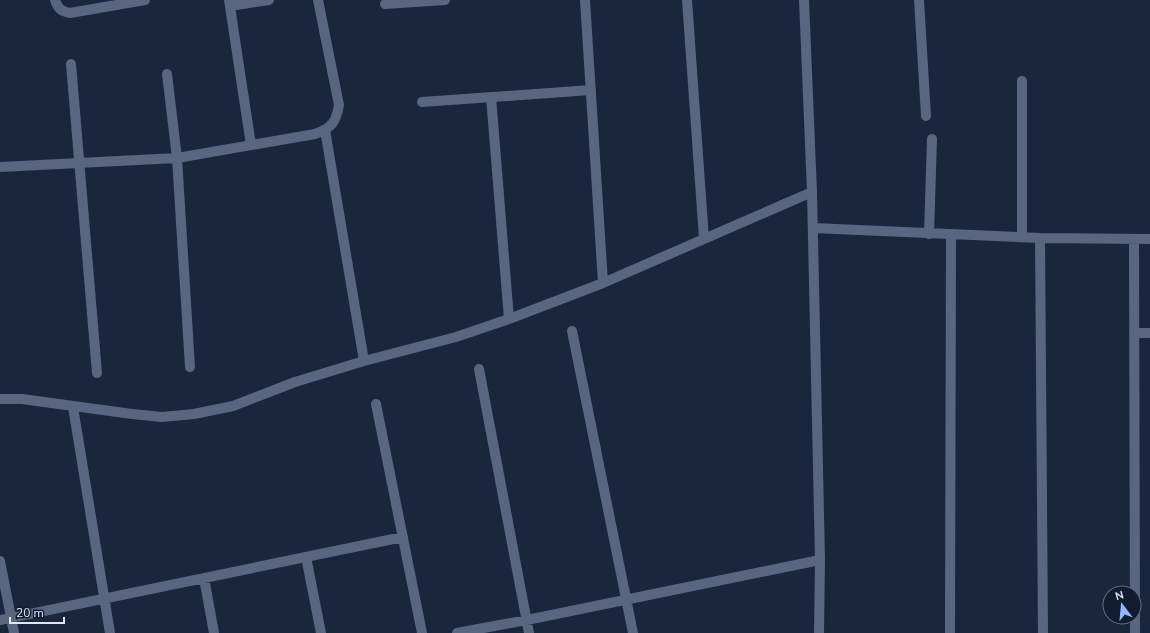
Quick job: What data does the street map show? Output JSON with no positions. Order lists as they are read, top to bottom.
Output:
{
  "scale_bar": "20 m",
  "north": "top"
}
